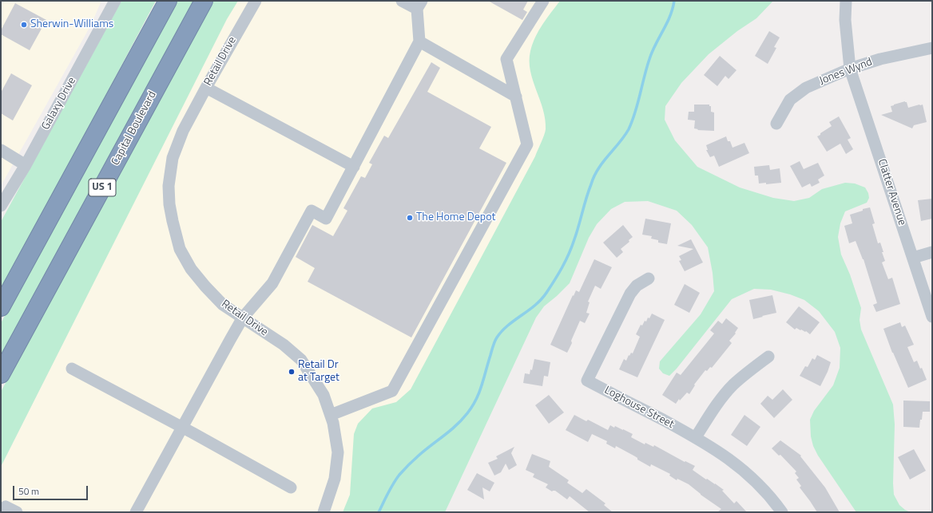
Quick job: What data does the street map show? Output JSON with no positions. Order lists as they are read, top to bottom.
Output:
{
  "streets": {
    "highway": ["Capital Boulevard", "US 1"],
    "street": [
      "Retail Drive",
      "Jones Wynd",
      "Galaxy Drive",
      "Clatter Avenue",
      "Loghouse Street"
    ]
  },
  "crossings": [
    ["Jones Wynd", "Clatter Avenue"]
  ],
  "places": ["Sherwin-Williams", "The Home Depot", "Retail Dr at Target"],
  "scale_bar": "50 m"
}
